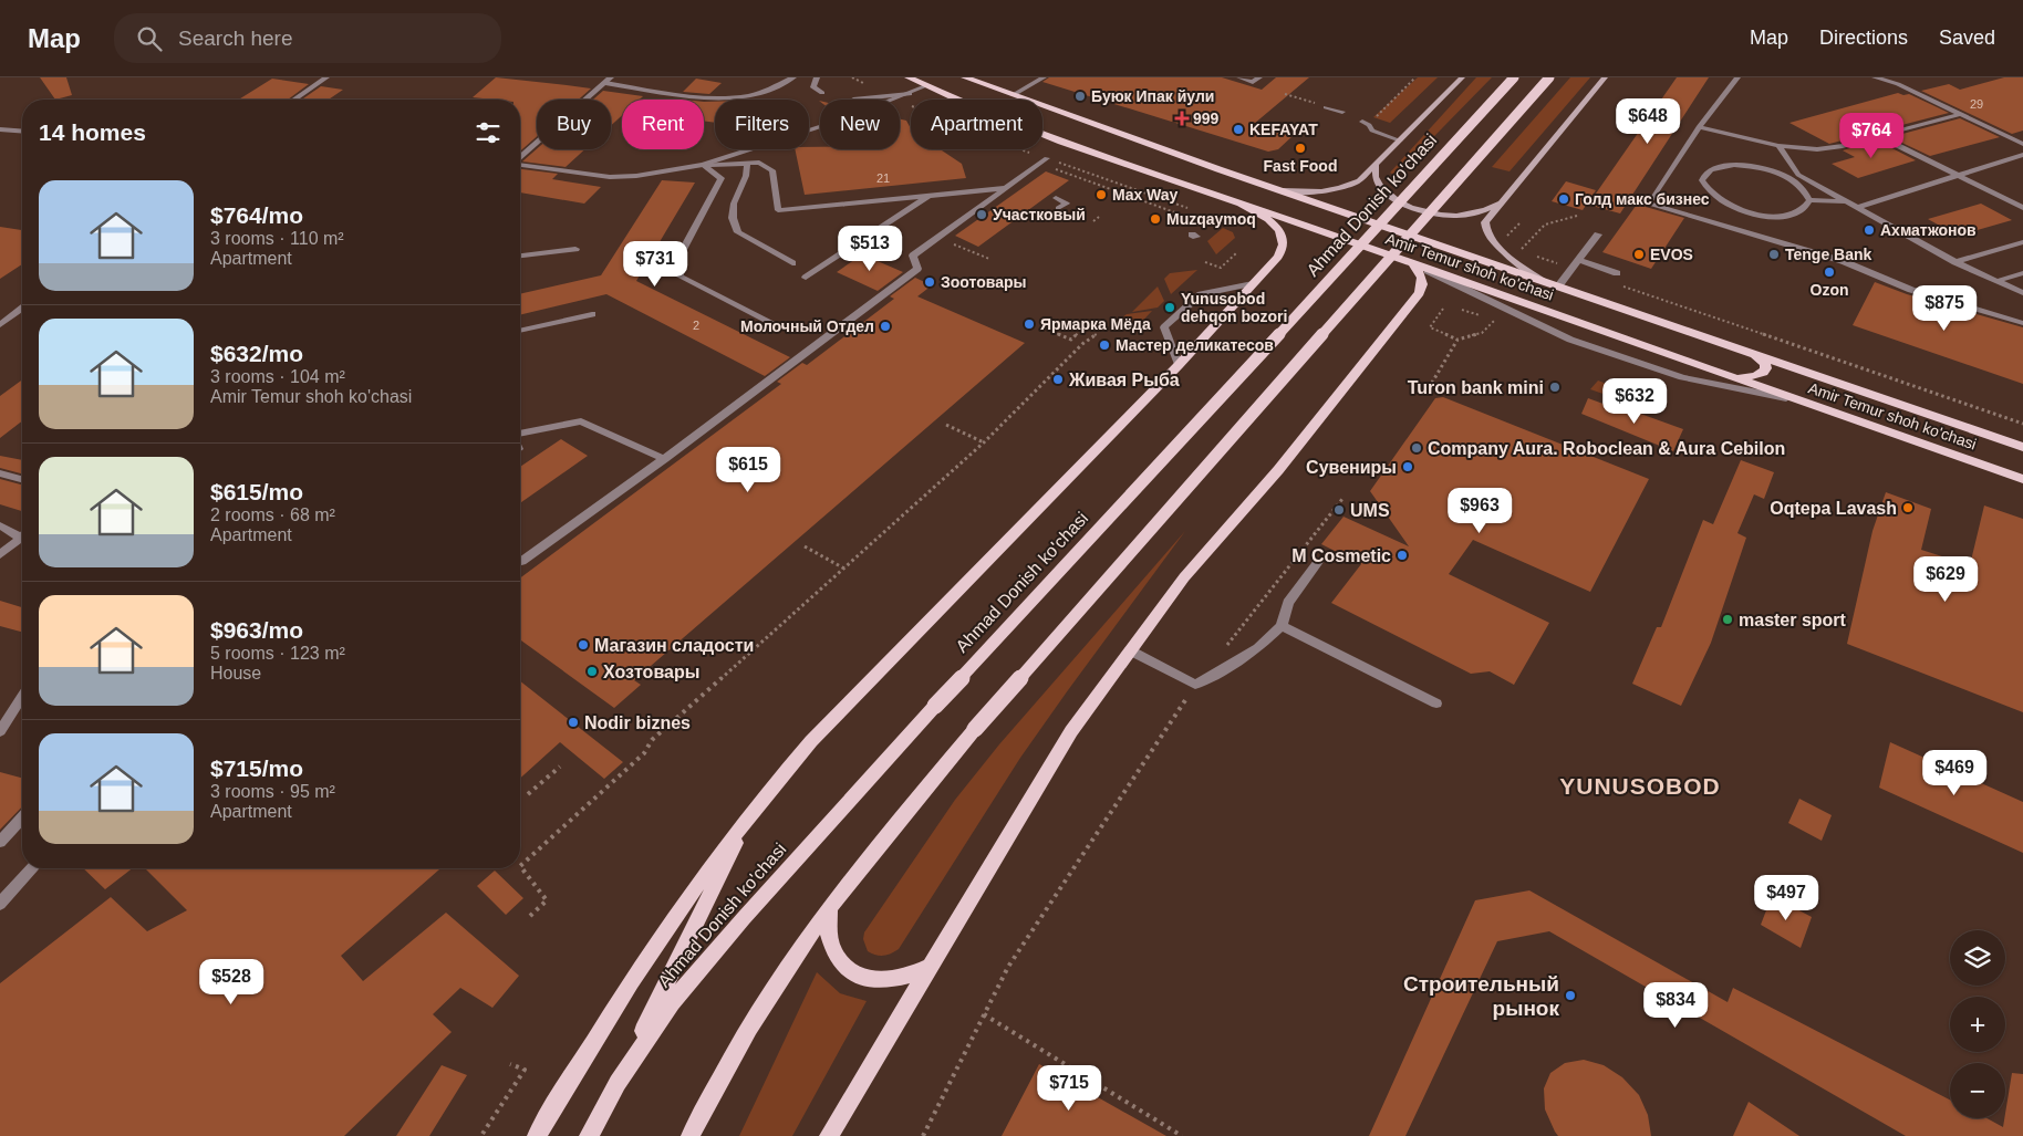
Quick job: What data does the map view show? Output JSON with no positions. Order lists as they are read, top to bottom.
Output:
{
  "streets": {
    "main road": ["Ahmad Donish ko'chasi", "Amir Temur shoh ko'chasi"]
  },
  "crossings": [
    ["Ahmad Donish ko'chasi", "Amir Temur shoh ko'chasi"]
  ],
  "districts": ["YUNUSOBOD"],
  "places": {
    "other": [
      "Буюк Ипак йули",
      "KEFAYAT",
      "Fast Food",
      "Max Way",
      "Голд макс бизнес",
      "Участковый",
      "Muzqaymoq",
      "Ахматжонов",
      "EVOS",
      "Tenge Bank",
      "Ozon",
      "Зоотовары",
      "Yunusobod dehqon bozori",
      "Ярмарка Мёда",
      "Молочный Отдел",
      "Мастер деликатесов",
      "Живая Рыба",
      "Turon bank mini",
      "Company Aura. Roboclean & Aura Cebilon",
      "Сувениры",
      "Oqtepa Lavash",
      "UMS",
      "M Cosmetic",
      "master sport",
      "Магазин сладости",
      "Хозтовары",
      "Nodir biznes",
      "Строительный рынок"
    ],
    "health": ["999"]
  },
  "house_numbers": ["29", "21", "2"],
  "page": {
    "header": "Map",
    "search": "Search here",
    "nav": ["Map", "Directions", "Saved"],
    "price": [
      "$648",
      "$764",
      "$513",
      "$731",
      "$875",
      "$632",
      "$615",
      "$963",
      "$629",
      "$469",
      "$497",
      "$528",
      "$834",
      "$715"
    ],
    "chip": [
      "Buy",
      "Rent",
      "Filters",
      "New",
      "Apartment"
    ],
    "heading": "14 homes",
    "list": [
      {
        "name": "$764/mo",
        "note": "3 rooms · 110 m² · Apartment"
      },
      {
        "name": "$632/mo",
        "note": "3 rooms · 104 m² · Amir Temur shoh ko'chasi"
      },
      {
        "name": "$615/mo",
        "note": "2 rooms · 68 m² · Apartment"
      },
      {
        "name": "$963/mo",
        "note": "5 rooms · 123 m² · House"
      },
      {
        "name": "$715/mo",
        "note": "3 rooms · 95 m² · Apartment"
      }
    ],
    "map_buttons": ["+", "−"]
  }
}
